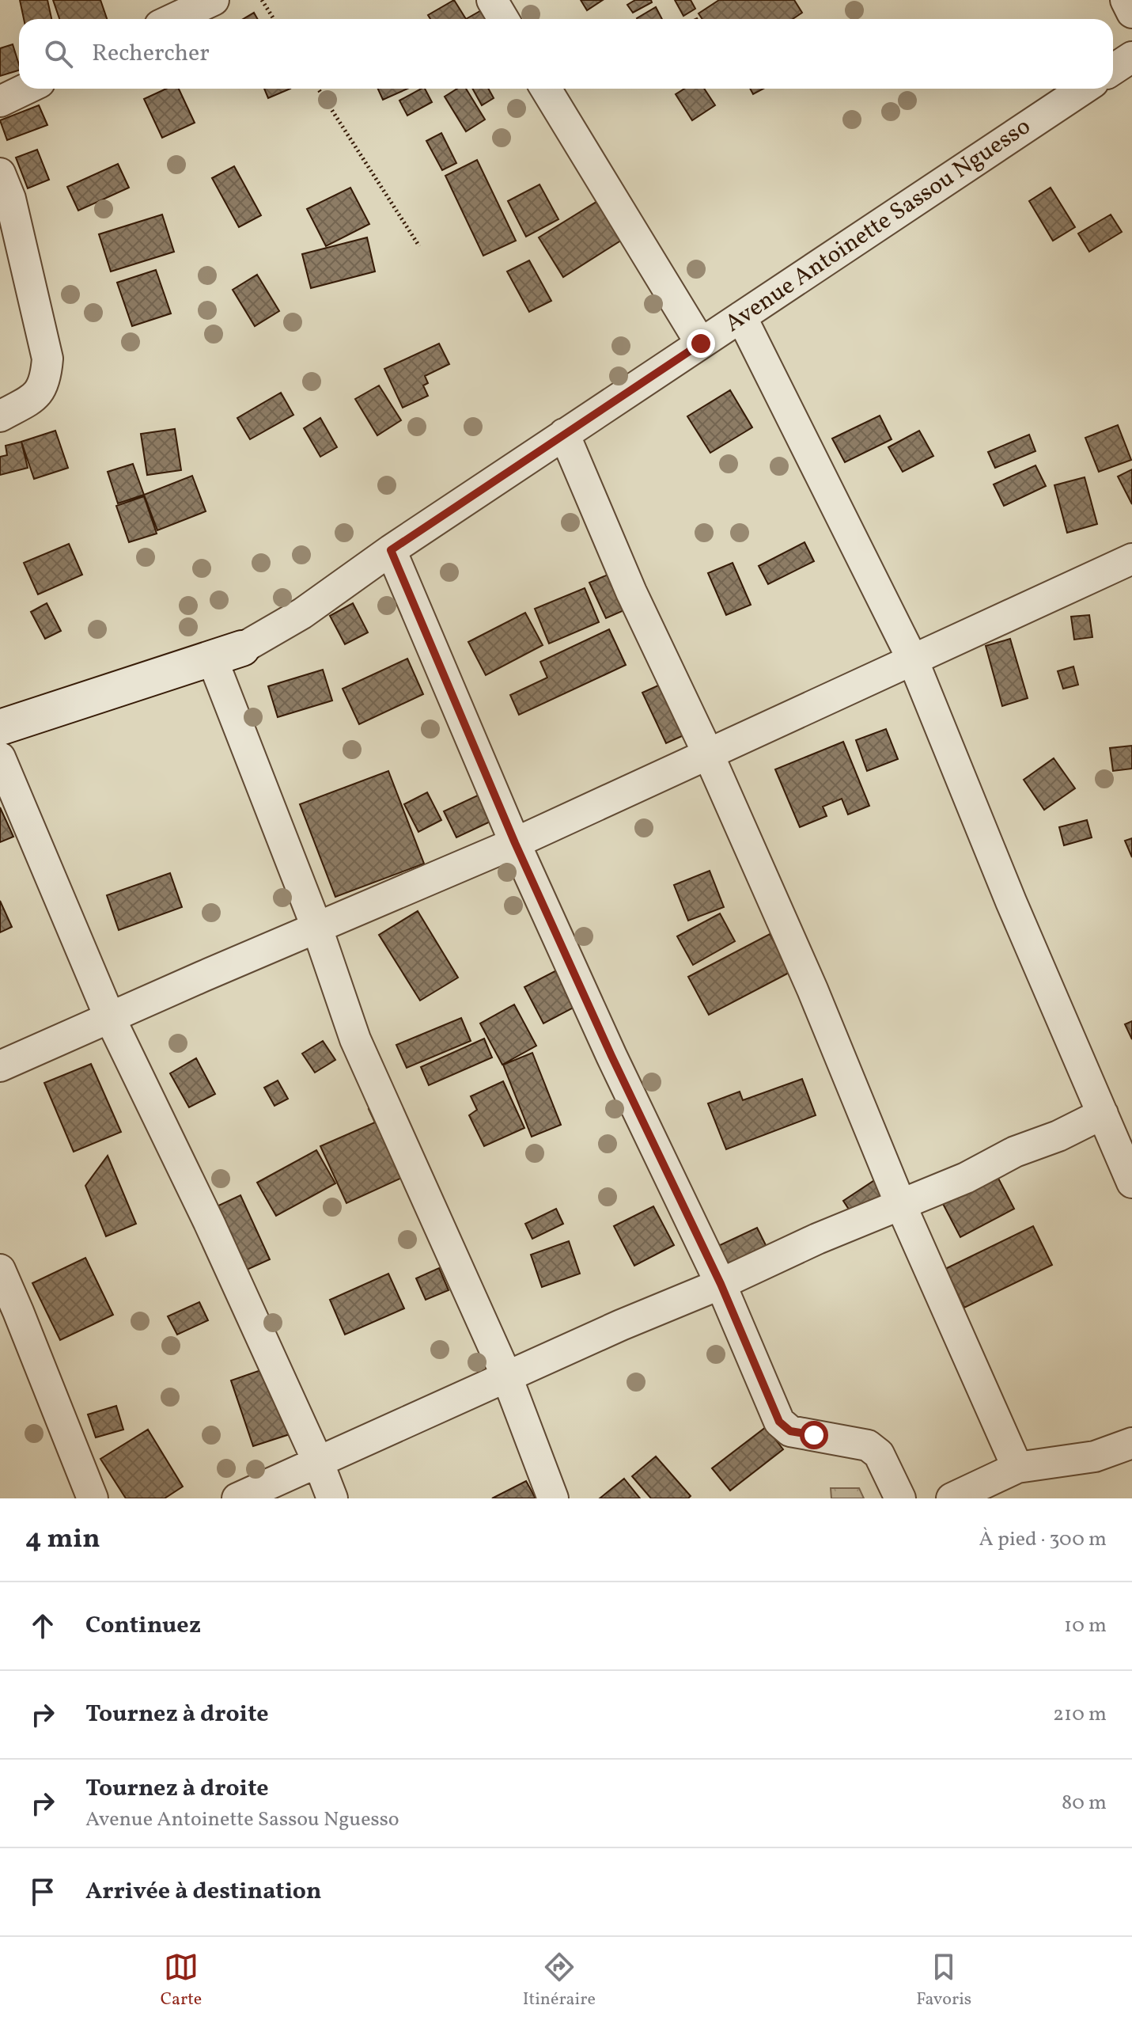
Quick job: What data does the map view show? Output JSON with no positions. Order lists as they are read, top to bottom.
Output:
{
  "streets": {
    "street": ["Avenue Antoinette Sassou Nguesso"]
  },
  "page": {
    "search": "Rechercher",
    "heading": ["4 min", "À pied · 300 m"],
    "list": [
      ["Continuez", "10 m"],
      ["Tournez à droite", "210 m"],
      ["Tournez à droite", "Avenue Antoinette Sassou Nguesso", "80 m"],
      "Arrivée à destination"
    ],
    "nav": ["Carte", "Itinéraire", "Favoris"]
  }
}
